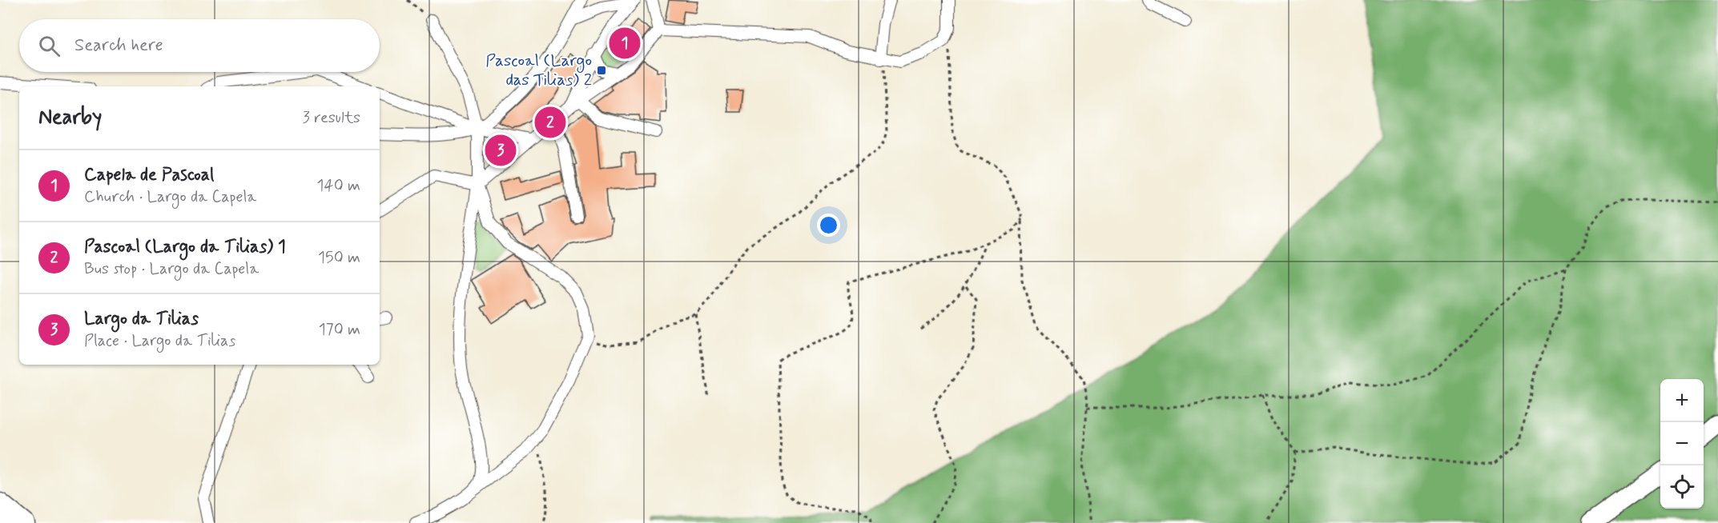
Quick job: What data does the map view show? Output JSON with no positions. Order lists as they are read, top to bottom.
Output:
{
  "places": {
    "transit": ["Pascoal (Largo das Tilias) 2"]
  },
  "page": {
    "search": "Search here",
    "pins": ["1", "2", "3"],
    "heading": ["Nearby", "3 results"],
    "list": [
      {
        "mark": "1",
        "name": "Capela de Pascoal",
        "note": "Church · Largo da Capela",
        "value": "140 m"
      },
      {
        "mark": "2",
        "name": "Pascoal (Largo da Tilias) 1",
        "note": "Bus stop · Largo da Capela",
        "value": "150 m"
      },
      {
        "mark": "3",
        "name": "Largo da Tilias",
        "note": "Place · Largo da Tilias",
        "value": "170 m"
      }
    ],
    "map_buttons": ["+", "−"]
  }
}
